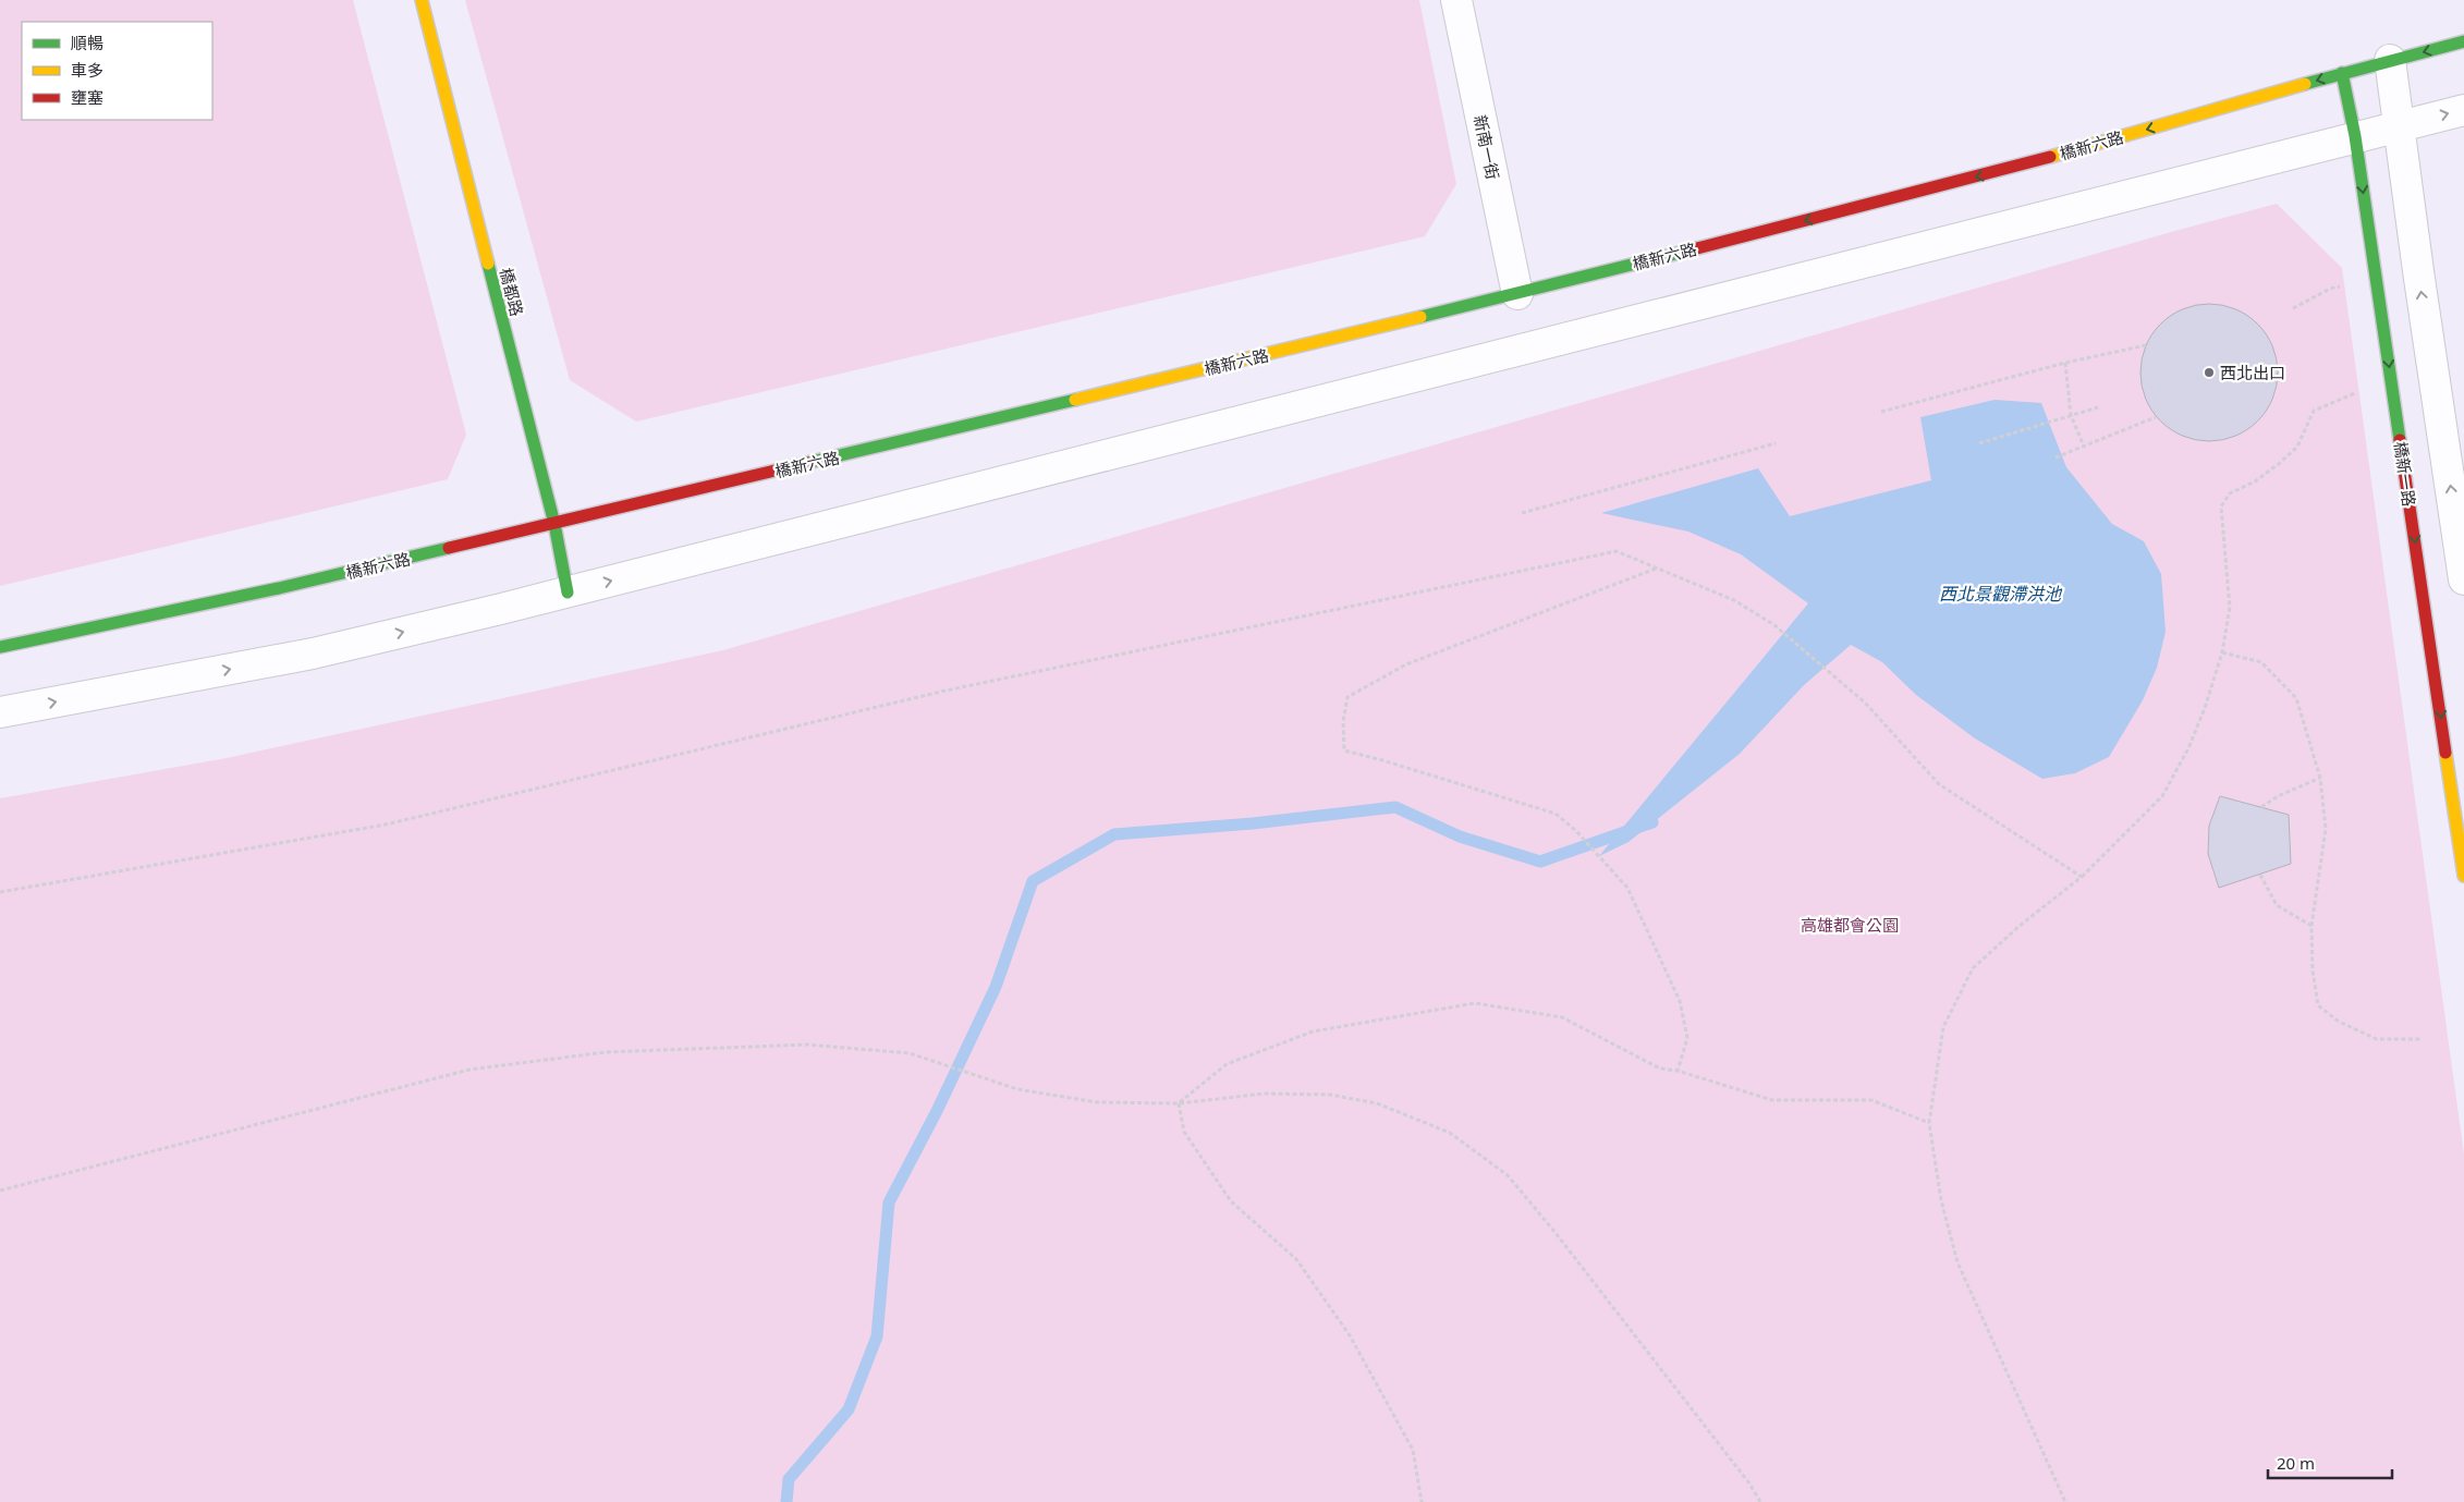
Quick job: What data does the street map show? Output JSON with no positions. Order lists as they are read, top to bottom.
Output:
{
  "streets": {
    "street": [
      "橋新六路",
      "新南一街",
      "橋都路",
      "橋新一路"
    ]
  },
  "crossings": [
    ["橋新六路", "新南一街"],
    ["橋新六路", "橋都路"],
    ["橋新六路", "橋新一路"]
  ],
  "water": ["西北景觀滯洪池"],
  "parks": ["高雄都會公園"],
  "places": ["西北出口"],
  "legend": ["順暢", "車多", "壅塞"],
  "scale_bar": "20 m"
}
